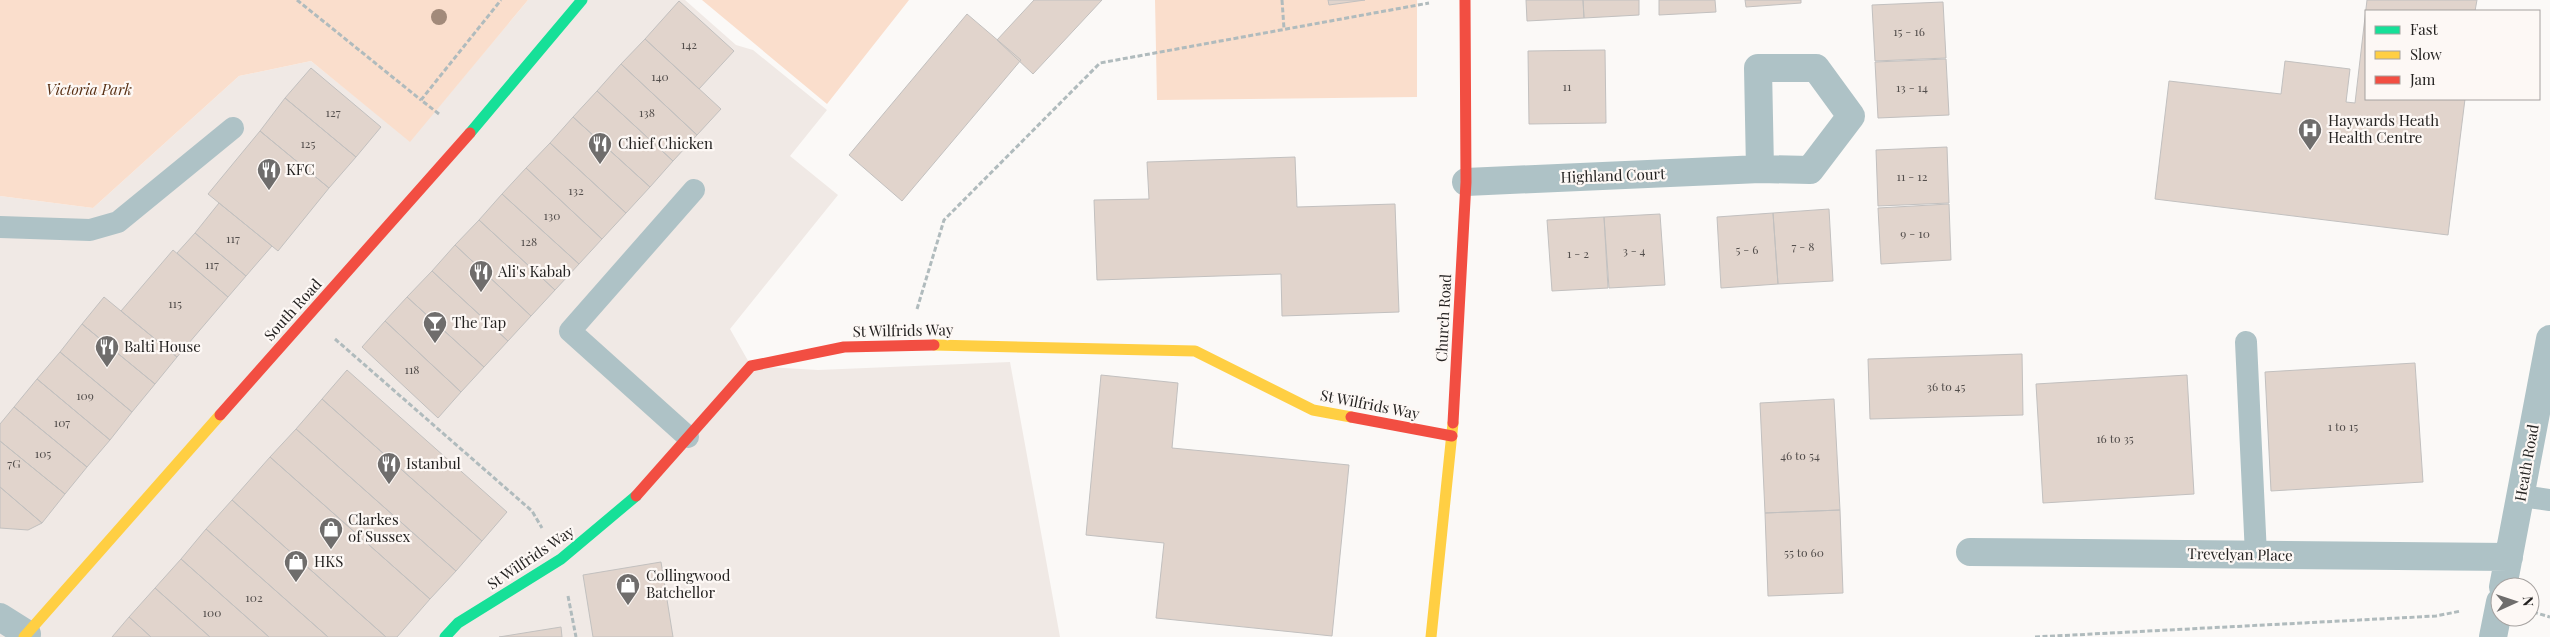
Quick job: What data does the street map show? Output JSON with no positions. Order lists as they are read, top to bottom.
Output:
{
  "streets": {
    "street": [
      "Highland Court",
      "South Road",
      "Church Road",
      "St Wilfrids Way",
      "Heath Road",
      "Trevelyan Place"
    ]
  },
  "crossings": [
    ["Highland Court", "Church Road"],
    ["Church Road", "St Wilfrids Way"],
    ["Heath Road", "Trevelyan Place"]
  ],
  "parks": ["Victoria Park"],
  "places": {
    "hospital": ["Haywards Heath Health Centre"],
    "restaurant": [
      "Chief Chicken",
      "KFC",
      "Ali's Kabab",
      "Balti House",
      "Istanbul"
    ],
    "bar": ["The Tap"],
    "shop": ["Clarkes of Sussex", "HKS", "Collingwood Batchellor"]
  },
  "house_numbers": [
    "15 - 16",
    "142",
    "140",
    "11",
    "13 - 14",
    "127",
    "138",
    "125",
    "11 - 12",
    "132",
    "130",
    "9 - 10",
    "117",
    "128",
    "7 - 8",
    "5 - 6",
    "3 - 4",
    "1 - 2",
    "117",
    "115",
    "118",
    "36 to 45",
    "109",
    "107",
    "1 to 15",
    "16 to 35",
    "105",
    "46 to 54",
    "7G",
    "55 to 60",
    "102",
    "100"
  ],
  "legend": ["Fast", "Slow", "Jam"],
  "north": "right"
}
